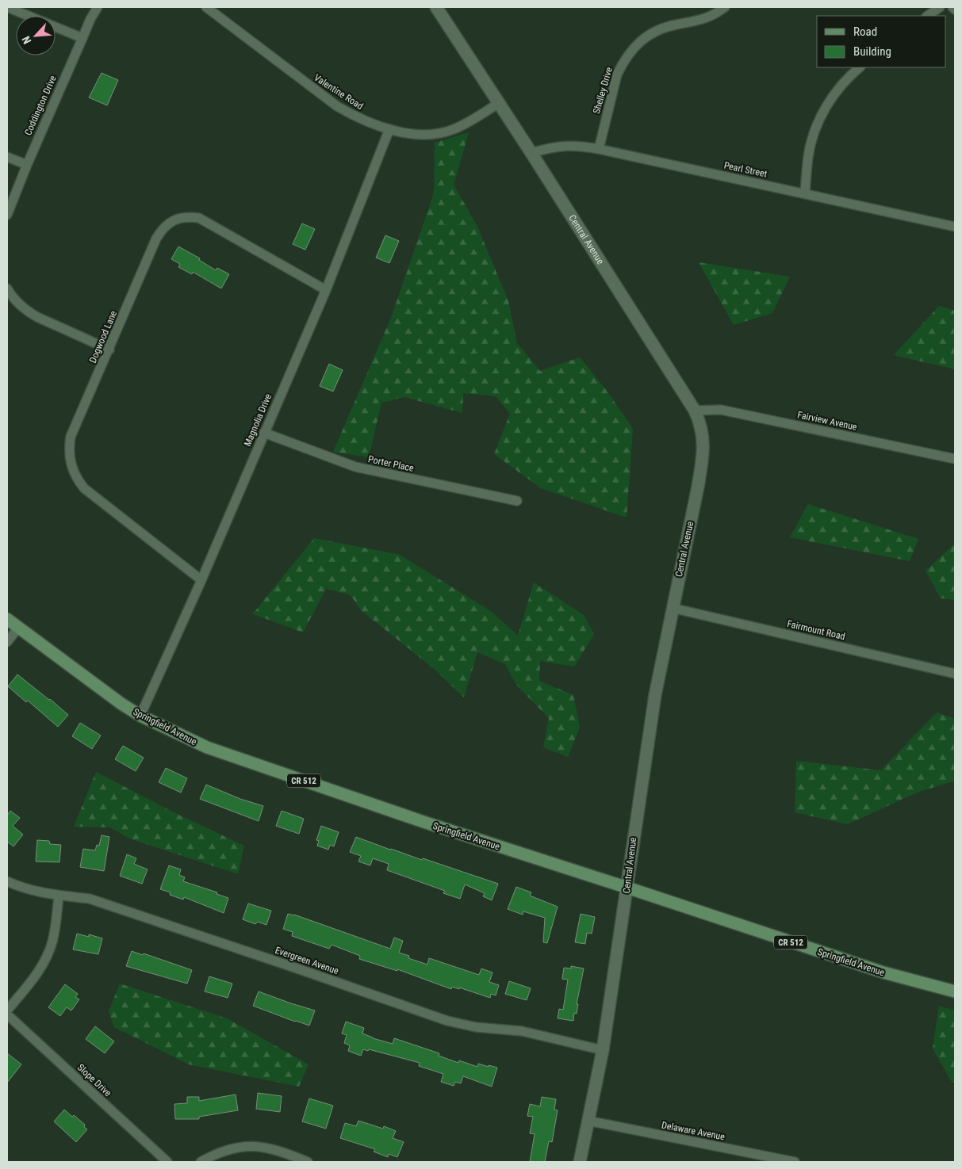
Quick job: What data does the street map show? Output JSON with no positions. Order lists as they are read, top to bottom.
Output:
{
  "streets": {
    "main road": ["Springfield Avenue", "CR 512"],
    "street": [
      "Shelley Drive",
      "Valentine Road",
      "Coddington Drive",
      "Pearl Street",
      "Central Avenue",
      "Dogwood Lane",
      "Magnolia Drive",
      "Fairview Avenue",
      "Porter Place",
      "Fairmount Road",
      "Evergreen Avenue",
      "Slope Drive",
      "Delaware Avenue"
    ]
  },
  "crossings": [
    ["Shelley Drive", "Pearl Street"],
    ["Valentine Road", "Central Avenue"],
    ["Valentine Road", "Magnolia Drive"],
    ["Pearl Street", "Central Avenue"],
    ["Central Avenue", "Fairview Avenue"],
    ["Central Avenue", "Fairmount Road"],
    ["Central Avenue", "Springfield Avenue"],
    ["Central Avenue", "Evergreen Avenue"],
    ["Central Avenue", "Delaware Avenue"],
    ["Dogwood Lane", "Magnolia Drive"],
    ["Magnolia Drive", "Porter Place"],
    ["Magnolia Drive", "Springfield Avenue"]
  ],
  "legend": ["Road", "Building"],
  "north": "bottom left"
}
